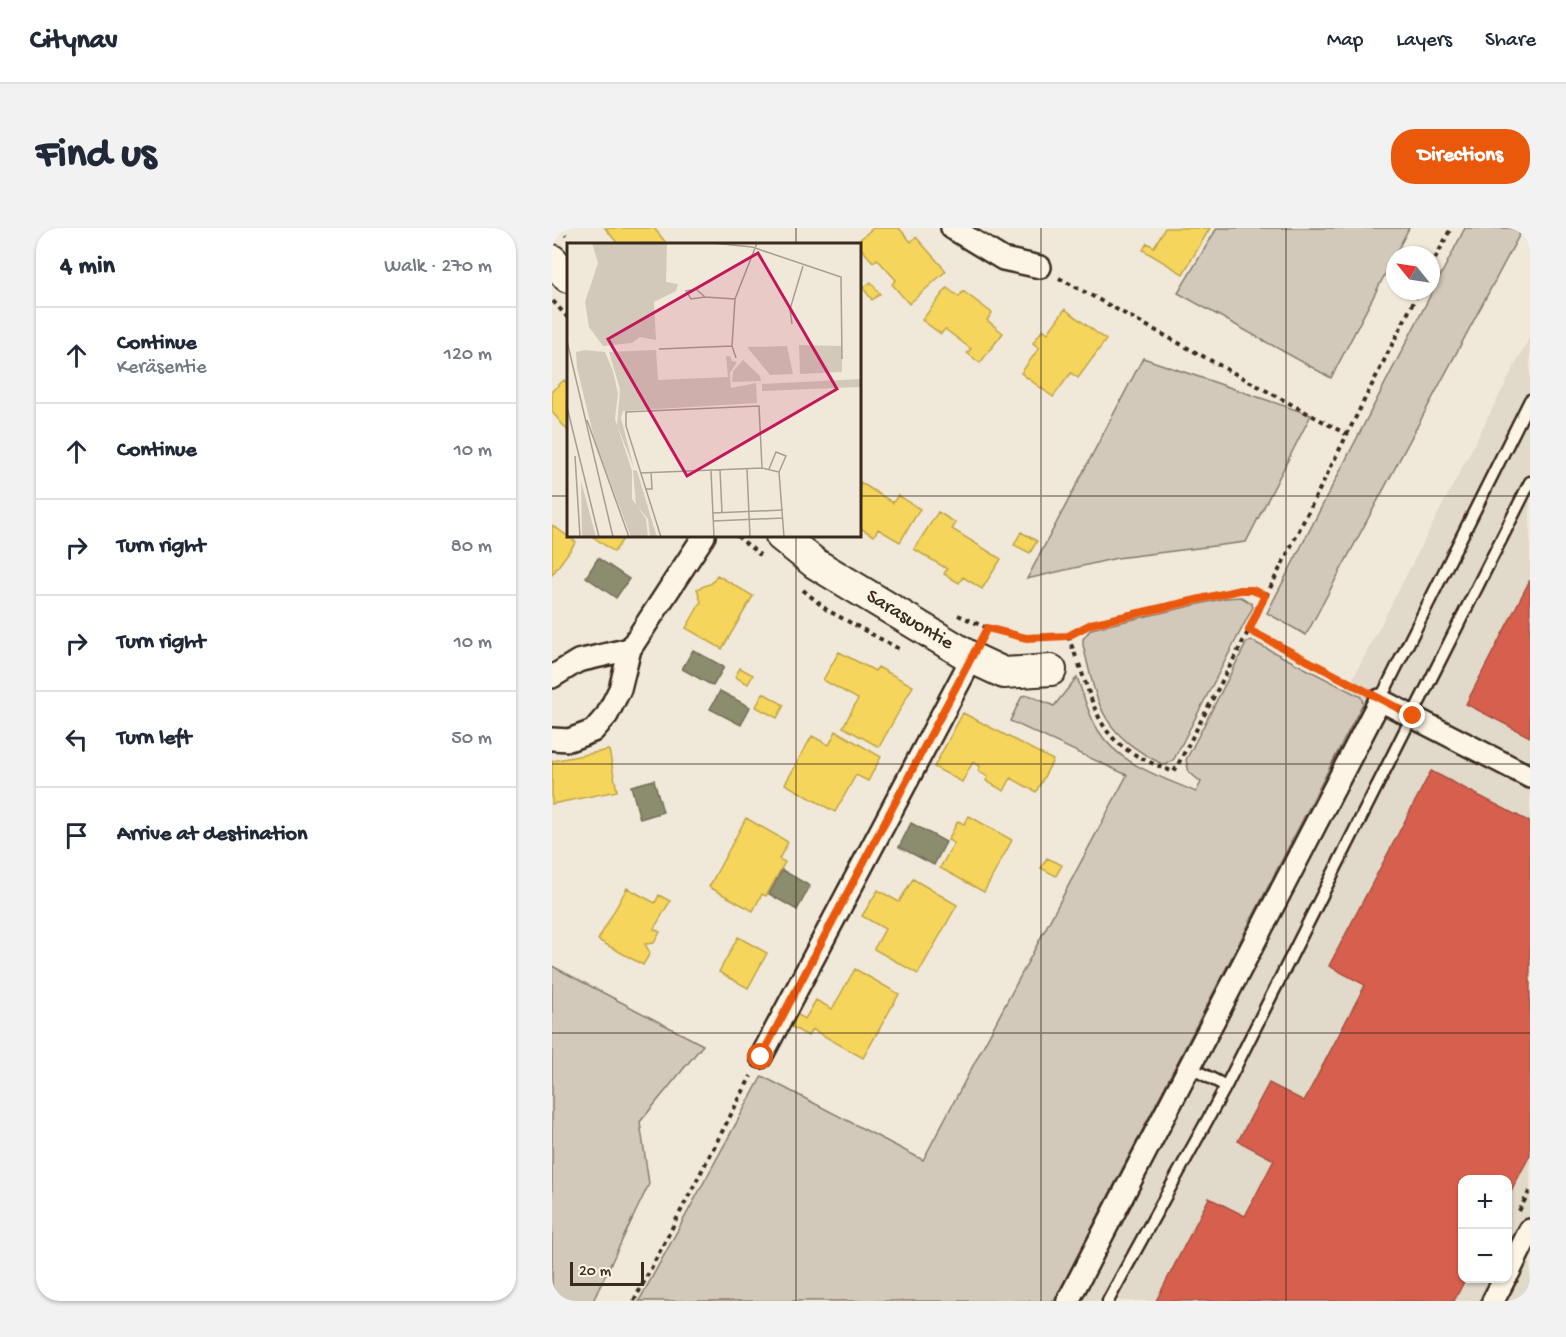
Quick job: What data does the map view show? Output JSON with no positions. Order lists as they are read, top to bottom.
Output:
{
  "streets": {
    "street": ["Sarasuontie"]
  },
  "scale_bar": "20 m",
  "north": "top left",
  "page": {
    "header": "Citynav",
    "nav": ["Map", "Layers", "Share"],
    "buttons": "Directions",
    "title": "Find us",
    "heading": ["4 min", "Walk · 270 m"],
    "list": [
      ["Continue", "Keräsentie", "120 m"],
      ["Continue", "10 m"],
      ["Turn right", "80 m"],
      ["Turn right", "10 m"],
      ["Turn left", "50 m"],
      "Arrive at destination"
    ],
    "map_buttons": ["+", "−"],
    "scale": "20 m"
  }
}
